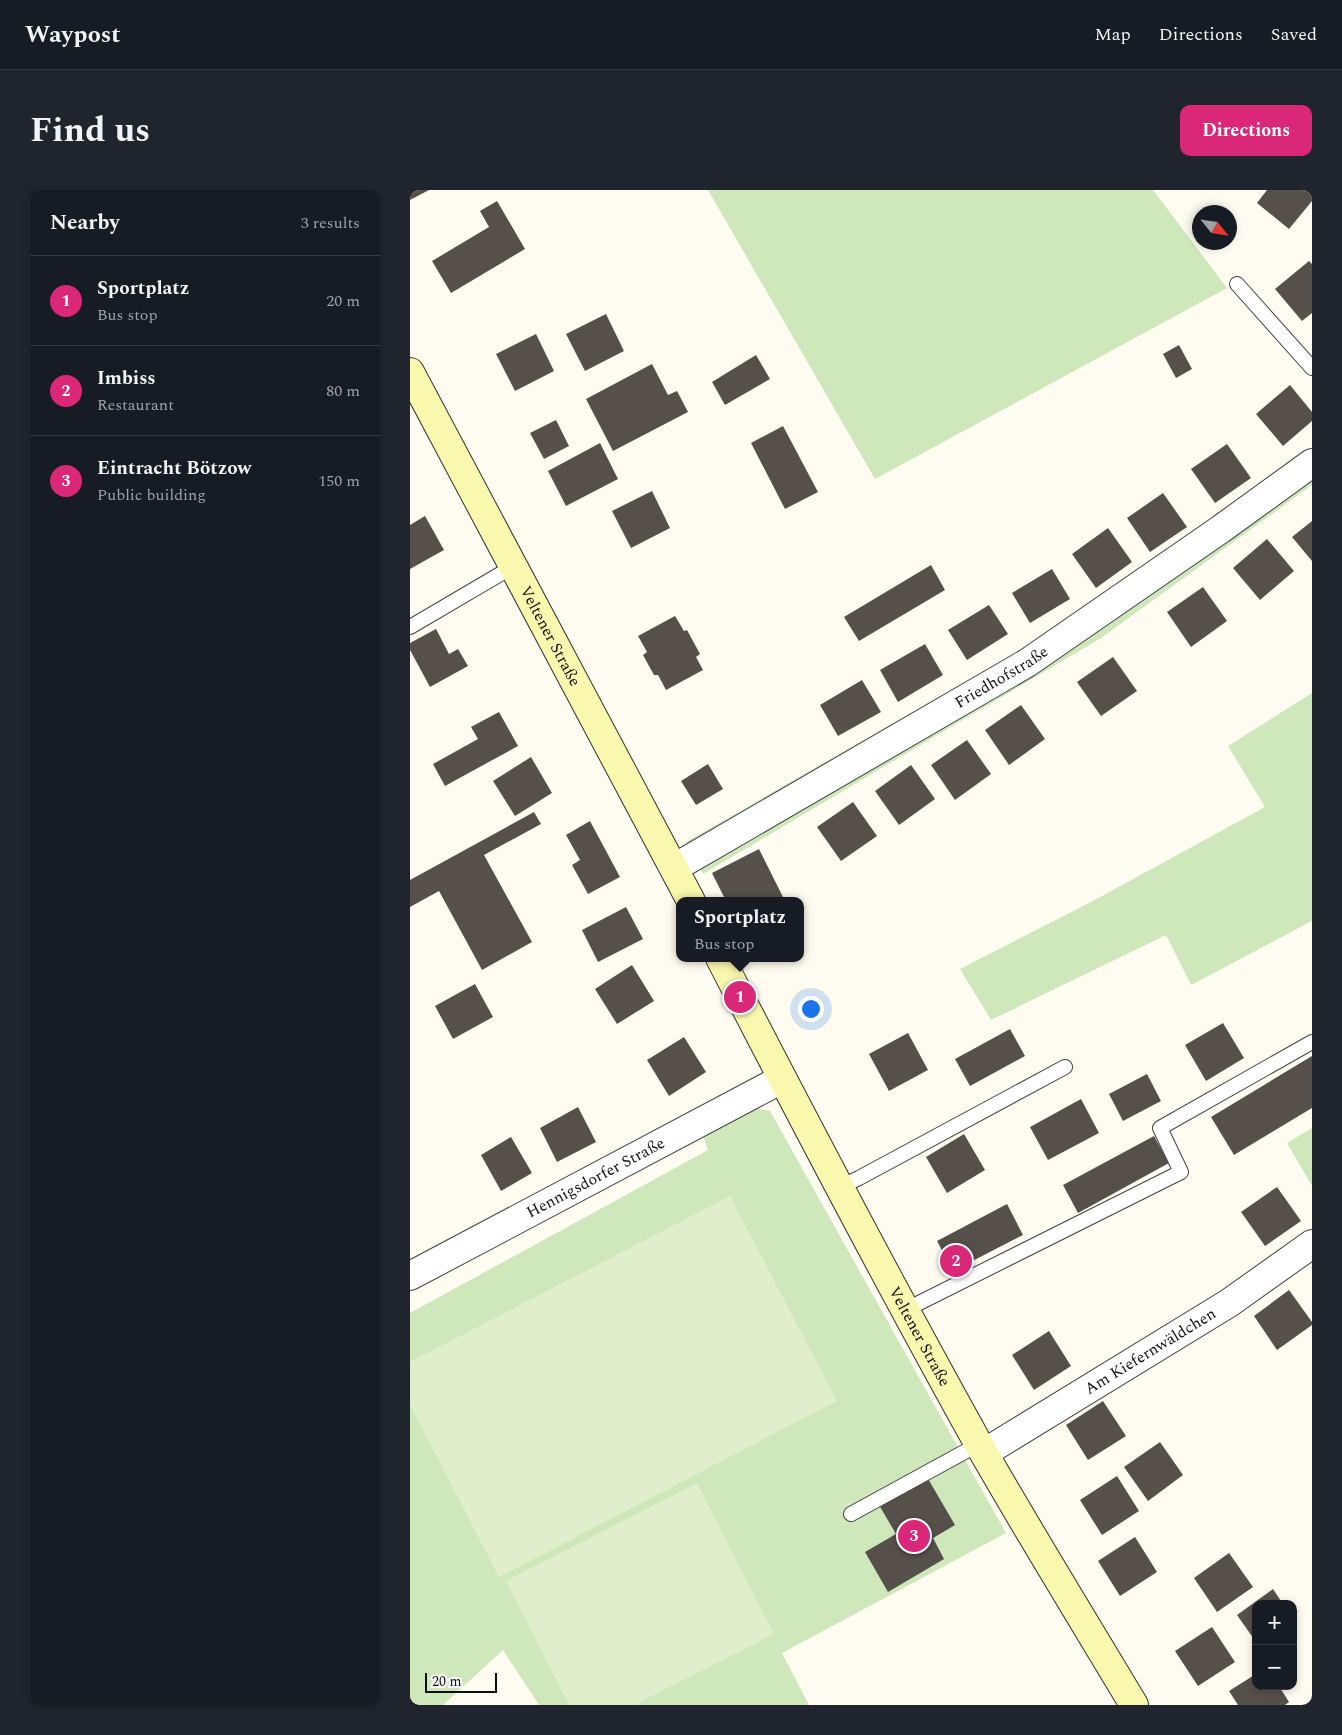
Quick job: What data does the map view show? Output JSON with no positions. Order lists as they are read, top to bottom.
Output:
{
  "streets": {
    "main road": ["Veltener Straße"],
    "street": ["Friedhofstraße", "Hennigsdorfer Straße", "Am Kiefernwäldchen"]
  },
  "crossings": [
    ["Veltener Straße", "Friedhofstraße"],
    ["Veltener Straße", "Hennigsdorfer Straße"],
    ["Veltener Straße", "Am Kiefernwäldchen"]
  ],
  "scale_bar": "20 m",
  "north": "bottom right",
  "page": {
    "header": "Waypost",
    "nav": ["Map", "Directions", "Saved"],
    "title": "Find us",
    "buttons": "Directions",
    "heading": ["Nearby", "3 results"],
    "list": [
      {
        "mark": "1",
        "name": "Sportplatz",
        "note": "Bus stop",
        "value": "20 m"
      },
      {
        "mark": "2",
        "name": "Imbiss",
        "note": "Restaurant",
        "value": "80 m"
      },
      {
        "mark": "3",
        "name": "Eintracht Bötzow",
        "note": "Public building",
        "value": "150 m"
      }
    ],
    "popup": ["Sportplatz", "Bus stop"],
    "pins": ["1", "2", "3"],
    "map_buttons": ["+", "−"],
    "scale": "20 m"
  }
}
